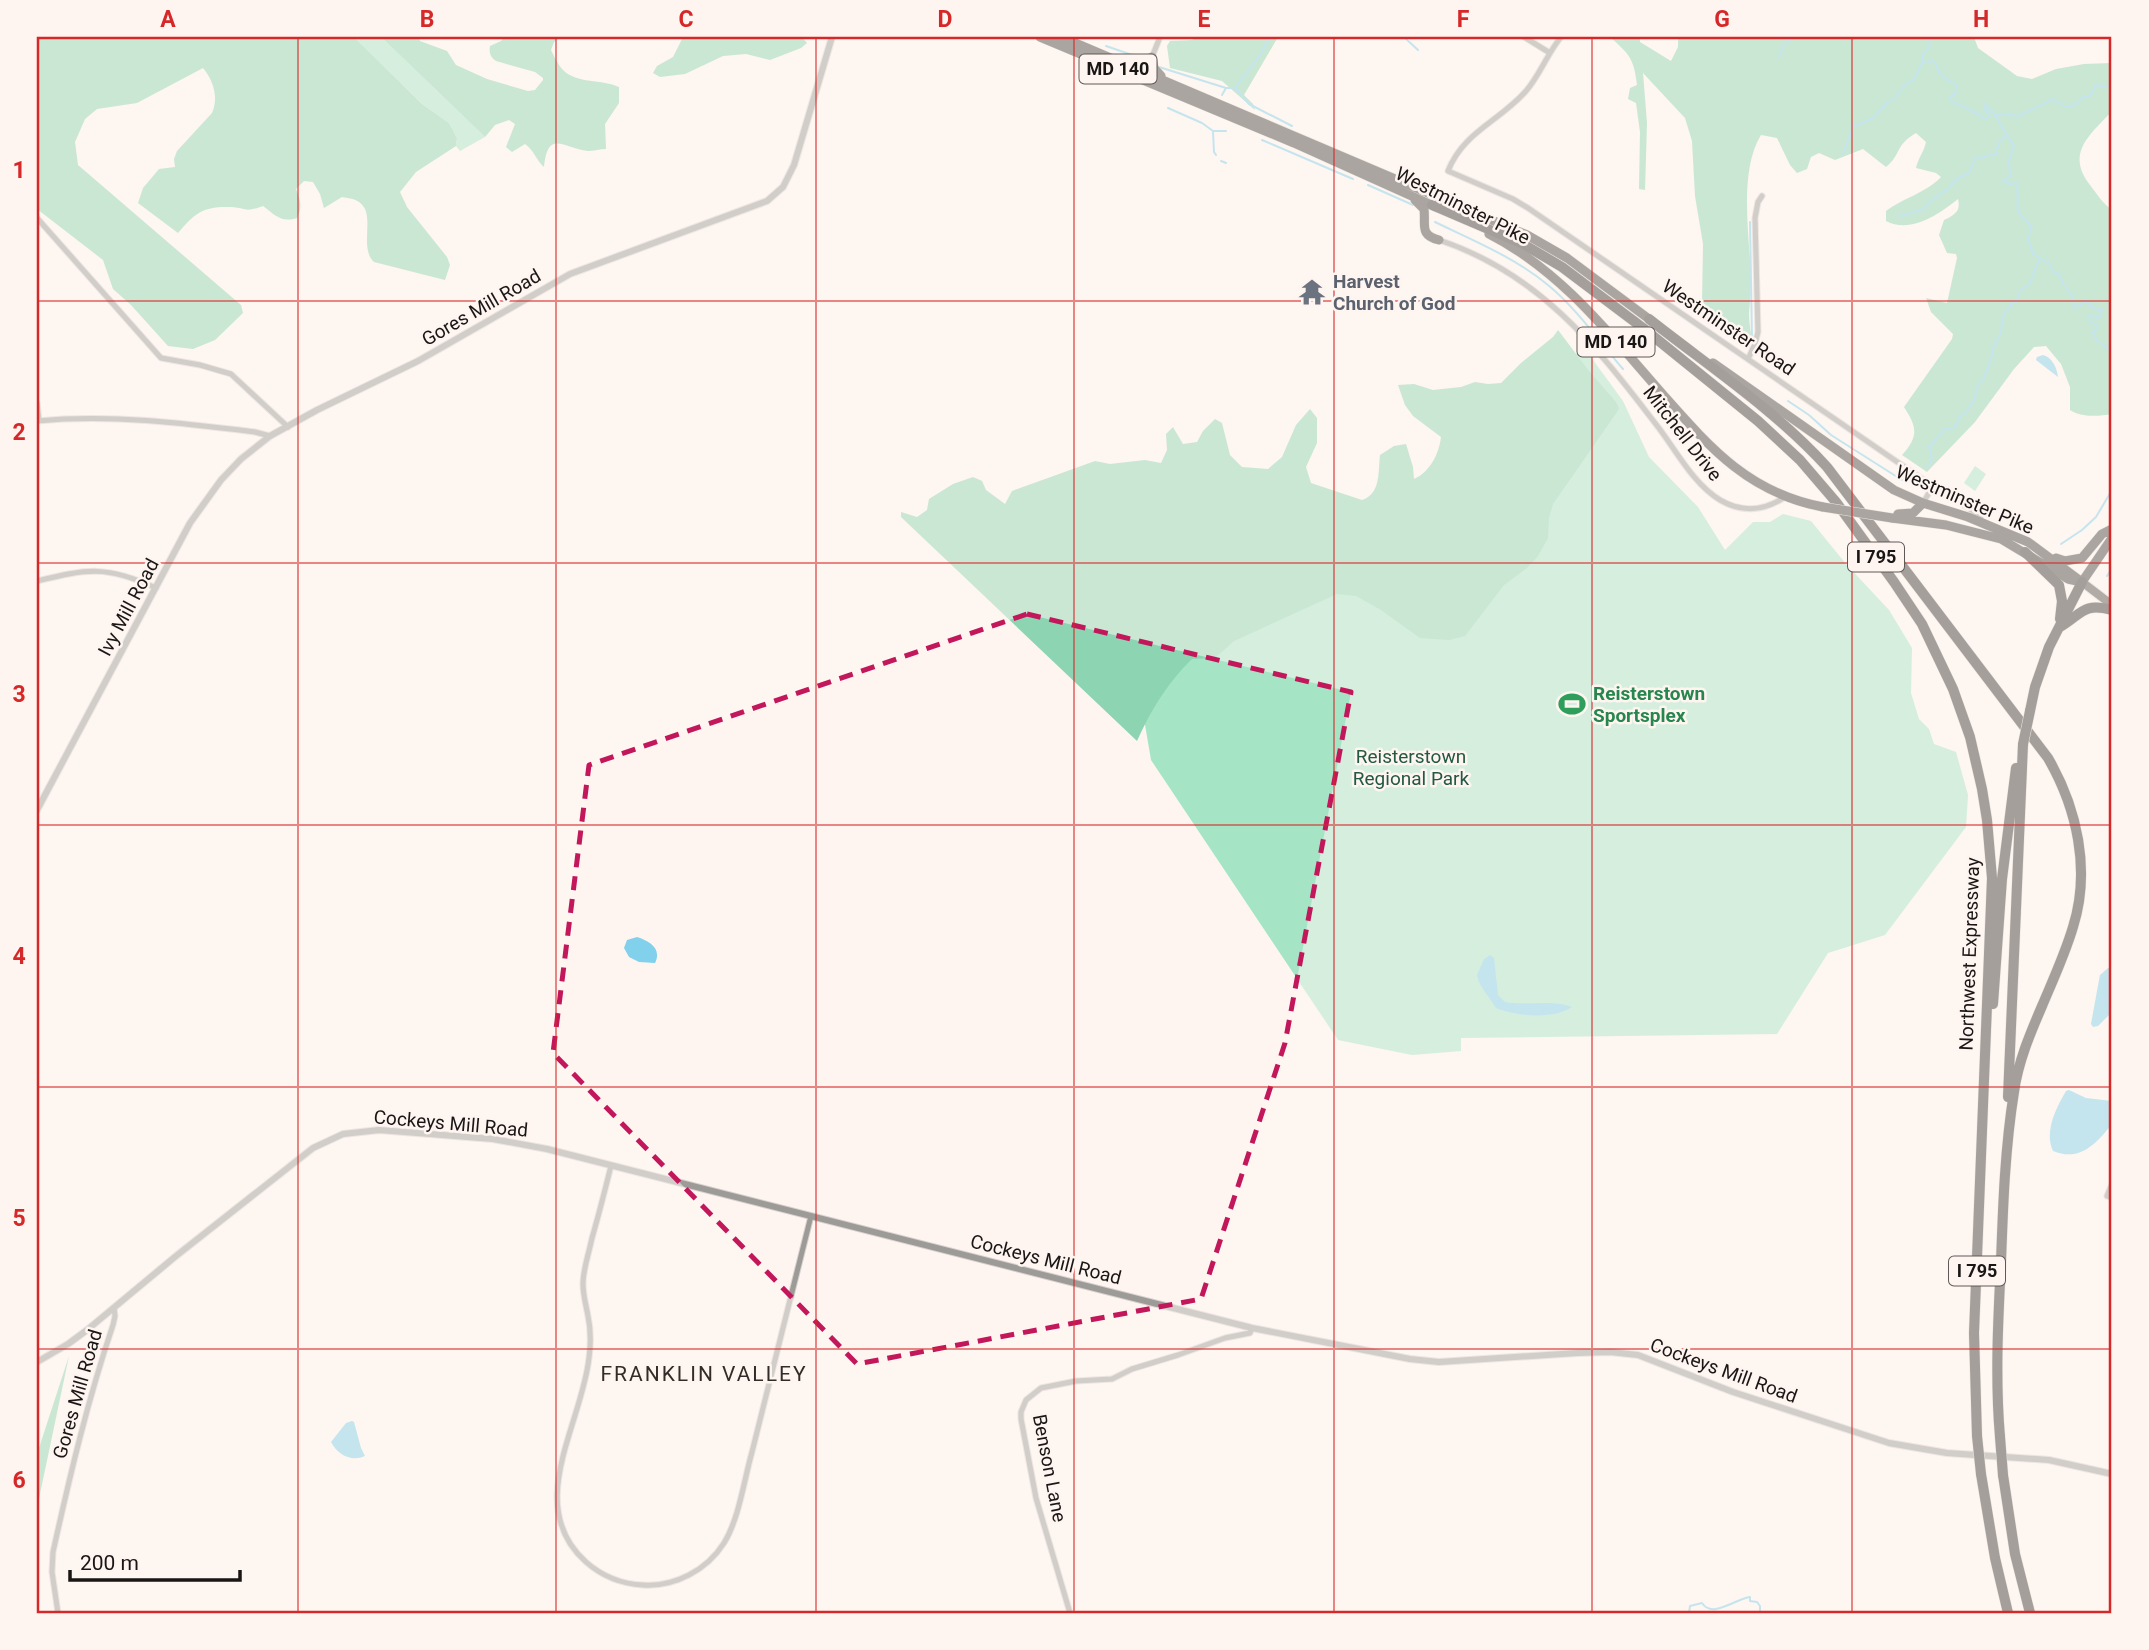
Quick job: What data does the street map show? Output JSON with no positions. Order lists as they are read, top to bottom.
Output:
{
  "streets": {
    "highway": [
      "MD 140",
      "Westminster Pike",
      "I 795",
      "Northwest Expressway"
    ],
    "street": [
      "Gores Mill Road",
      "Westminster Road",
      "Mitchell Drive",
      "Ivy Mill Road",
      "Cockeys Mill Road",
      "Benson Lane"
    ]
  },
  "crossings": [
    ["Westminster Pike", "Westminster Road"],
    ["Westminster Pike", "Mitchell Drive"],
    ["Westminster Pike", "I 795"],
    ["Westminster Pike", "Northwest Expressway"],
    ["Gores Mill Road", "Ivy Mill Road"],
    ["Gores Mill Road", "Cockeys Mill Road"],
    ["Cockeys Mill Road", "Benson Lane"]
  ],
  "districts": ["FRANKLIN VALLEY"],
  "parks": ["Reisterstown Regional Park"],
  "places": {
    "temple": ["Harvest Church of God"],
    "sports": ["Reisterstown Sportsplex"]
  },
  "scale_bar": "200 m",
  "grid": {
    "columns": [
      "A",
      "B",
      "C",
      "D",
      "E",
      "F",
      "G",
      "H"
    ],
    "rows": [
      "1",
      "2",
      "3",
      "4",
      "5",
      "6"
    ]
  }
}
